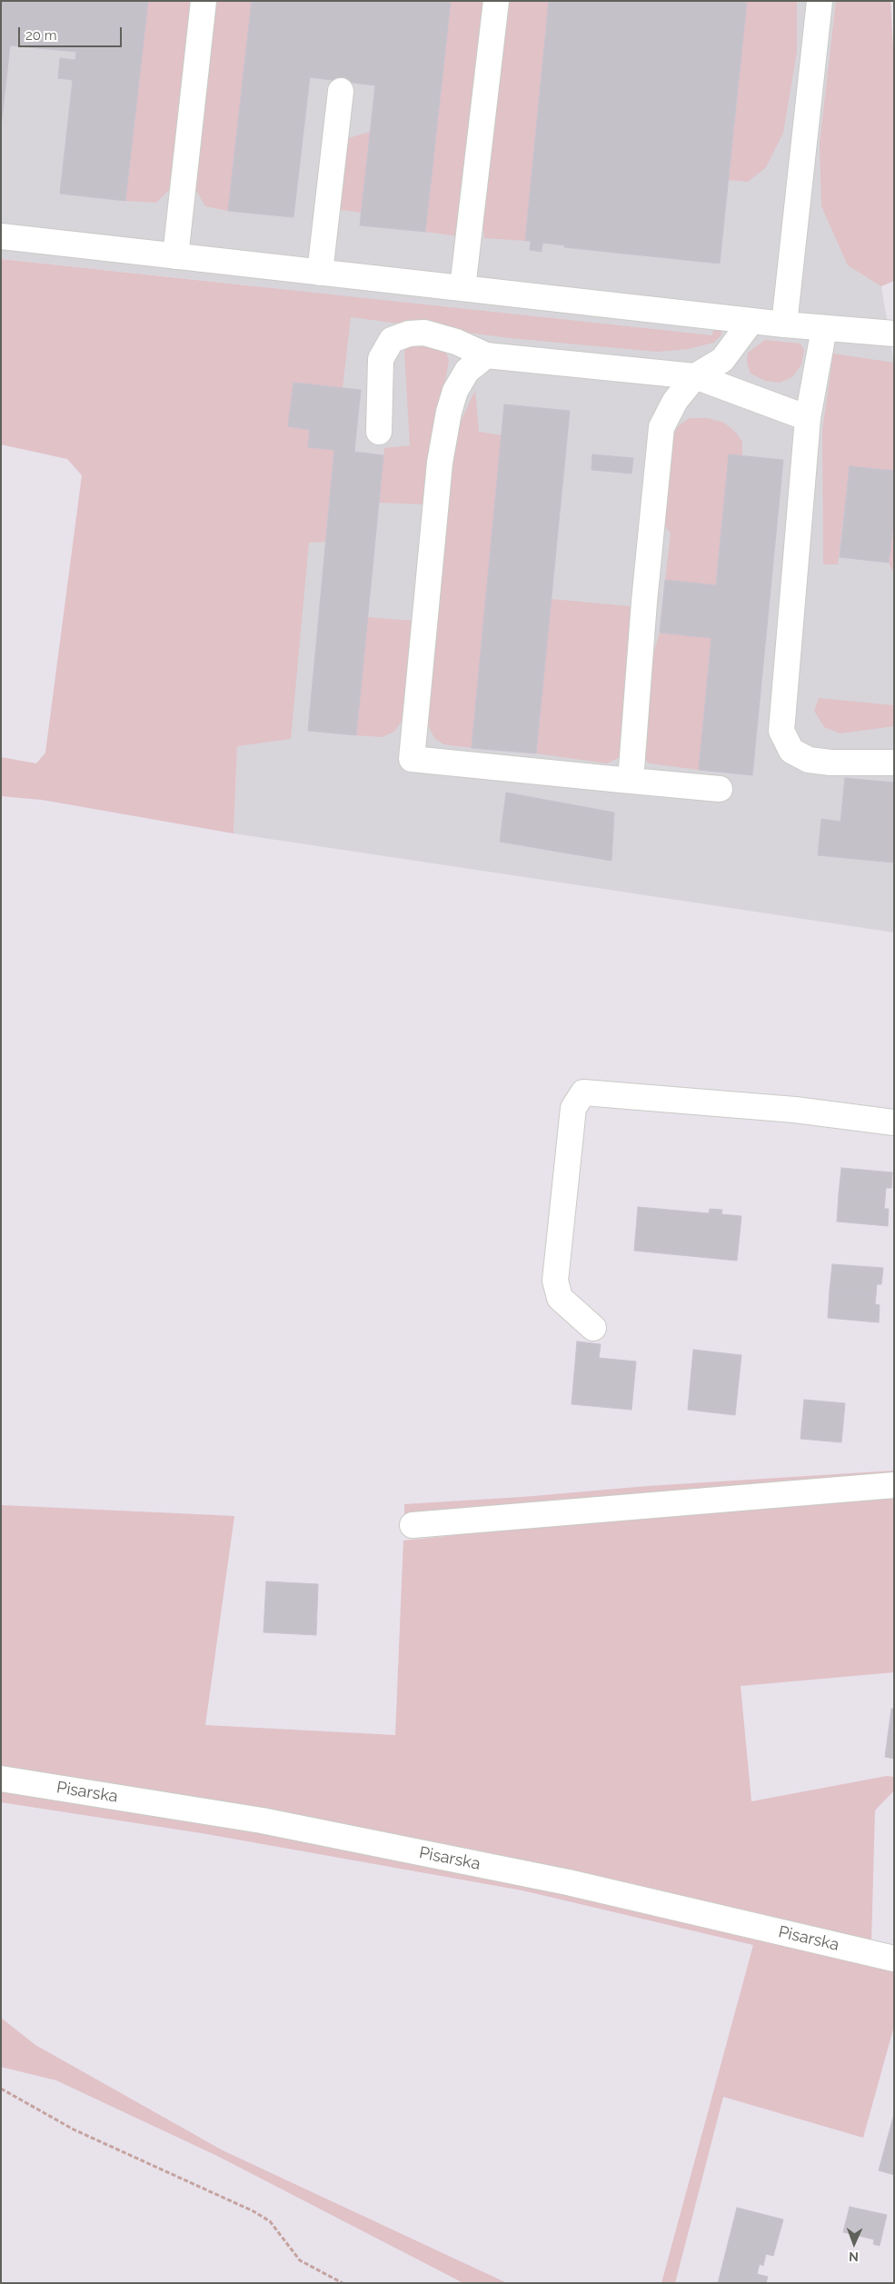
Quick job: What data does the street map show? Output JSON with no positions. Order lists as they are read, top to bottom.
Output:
{
  "streets": {
    "street": ["Pisarska"]
  },
  "scale_bar": "20 m",
  "north": "bottom"
}
